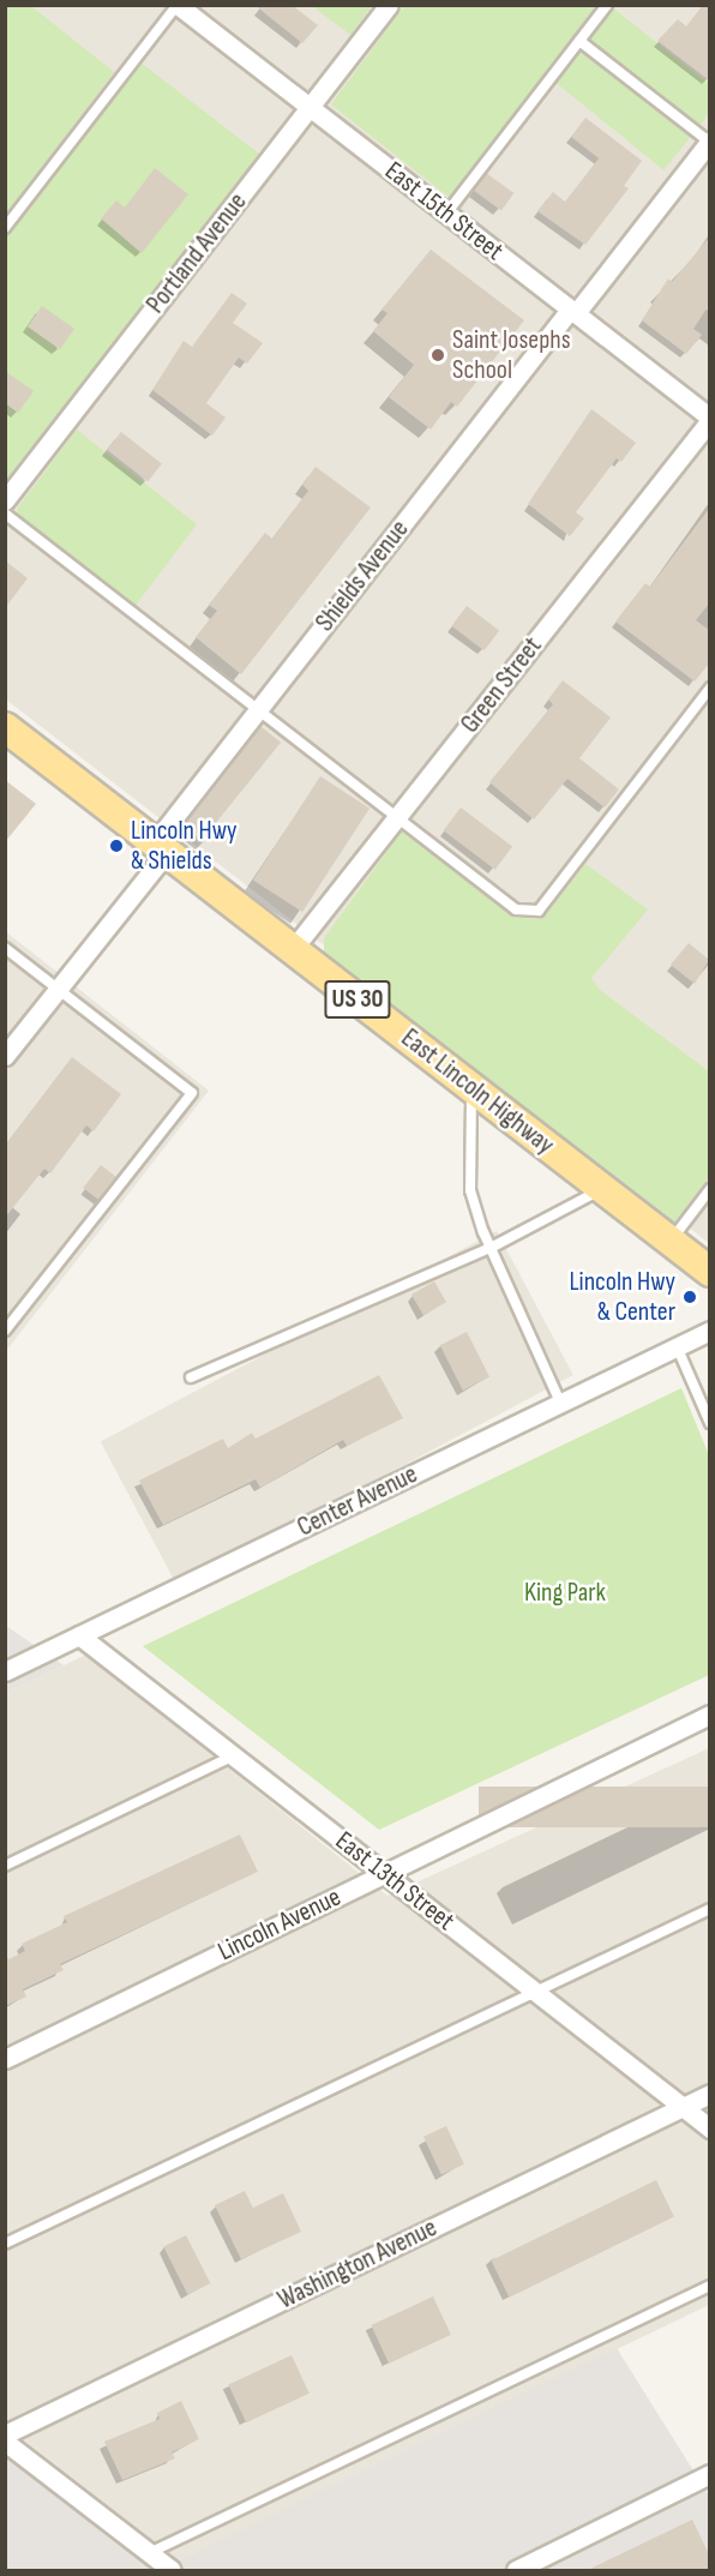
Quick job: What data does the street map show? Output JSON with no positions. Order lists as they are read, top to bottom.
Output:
{
  "streets": {
    "main road": ["US 30", "East Lincoln Highway"],
    "street": [
      "East 15th Street",
      "Portland Avenue",
      "Shields Avenue",
      "Green Street",
      "Center Avenue",
      "East 13th Street",
      "Lincoln Avenue",
      "Washington Avenue"
    ]
  },
  "crossings": [
    ["East 15th Street", "Portland Avenue"],
    ["East 15th Street", "Shields Avenue"],
    ["East 15th Street", "Green Street"],
    ["Shields Avenue", "East Lincoln Highway"],
    ["Green Street", "East Lincoln Highway"],
    ["Center Avenue", "East 13th Street"],
    ["East 13th Street", "Lincoln Avenue"],
    ["East 13th Street", "Washington Avenue"]
  ],
  "parks": ["King Park"],
  "places": ["Saint Josephs School", "Lincoln Hwy & Shields", "Lincoln Hwy & Center"]
}
